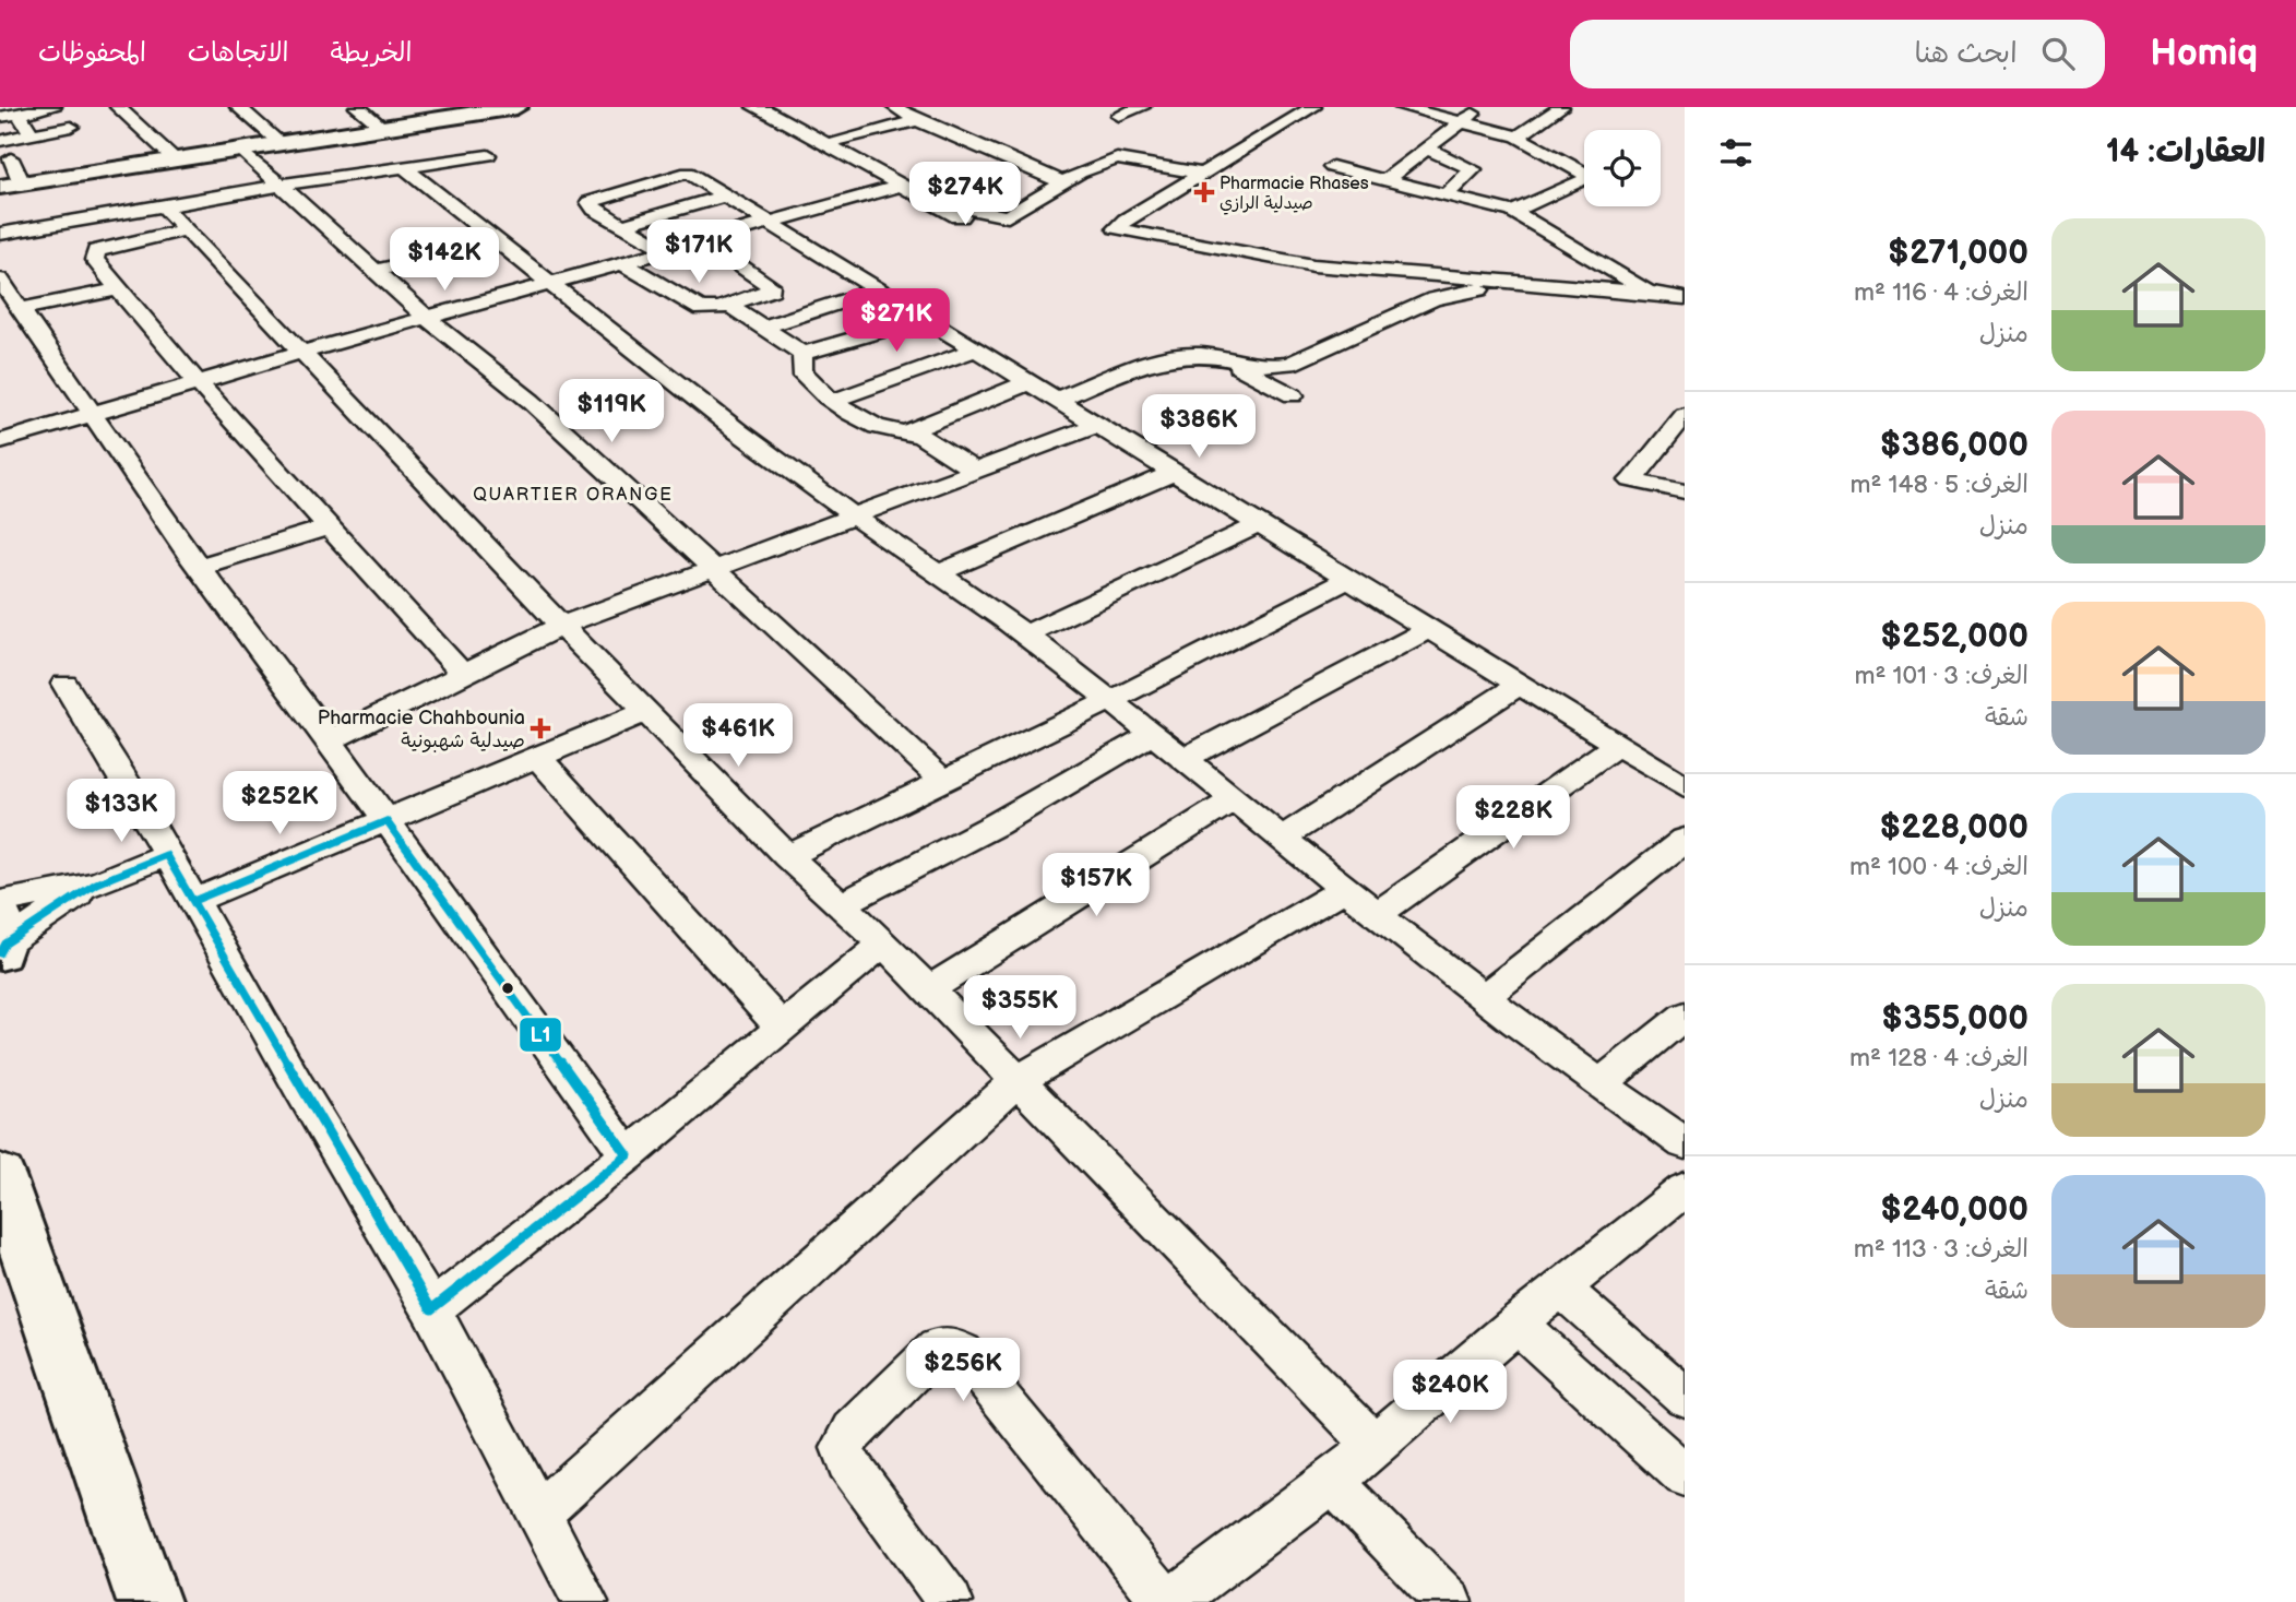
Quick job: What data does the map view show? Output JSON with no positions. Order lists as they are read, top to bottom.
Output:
{
  "districts": ["QUARTIER ORANGE"],
  "places": {
    "health": ["Pharmacie Rhases صيدلية الرازي", "Pharmacie Chahbounia صيدلية شهبونية"]
  },
  "lines": ["transit line L1"],
  "page": {
    "header": "Homiq",
    "search": "ابحث هنا",
    "nav": ["الخريطة", "الاتجاهات", "المحفوظات"],
    "heading": "العقارات: 14",
    "price": [
      "$274K",
      "$171K",
      "$142K",
      "$271K",
      "$119K",
      "$386K",
      "$461K",
      "$252K",
      "$133K",
      "$228K",
      "$157K",
      "$355K",
      "$256K",
      "$240K"
    ],
    "list": [
      {
        "name": "$271,000",
        "note": "الغرف: 4 · 116 m² · منزل"
      },
      {
        "name": "$386,000",
        "note": "الغرف: 5 · 148 m² · منزل"
      },
      {
        "name": "$252,000",
        "note": "الغرف: 3 · 101 m² · شقة"
      },
      {
        "name": "$228,000",
        "note": "الغرف: 4 · 100 m² · منزل"
      },
      {
        "name": "$355,000",
        "note": "الغرف: 4 · 128 m² · منزل"
      },
      {
        "name": "$240,000",
        "note": "الغرف: 3 · 113 m² · شقة"
      }
    ]
  }
}
